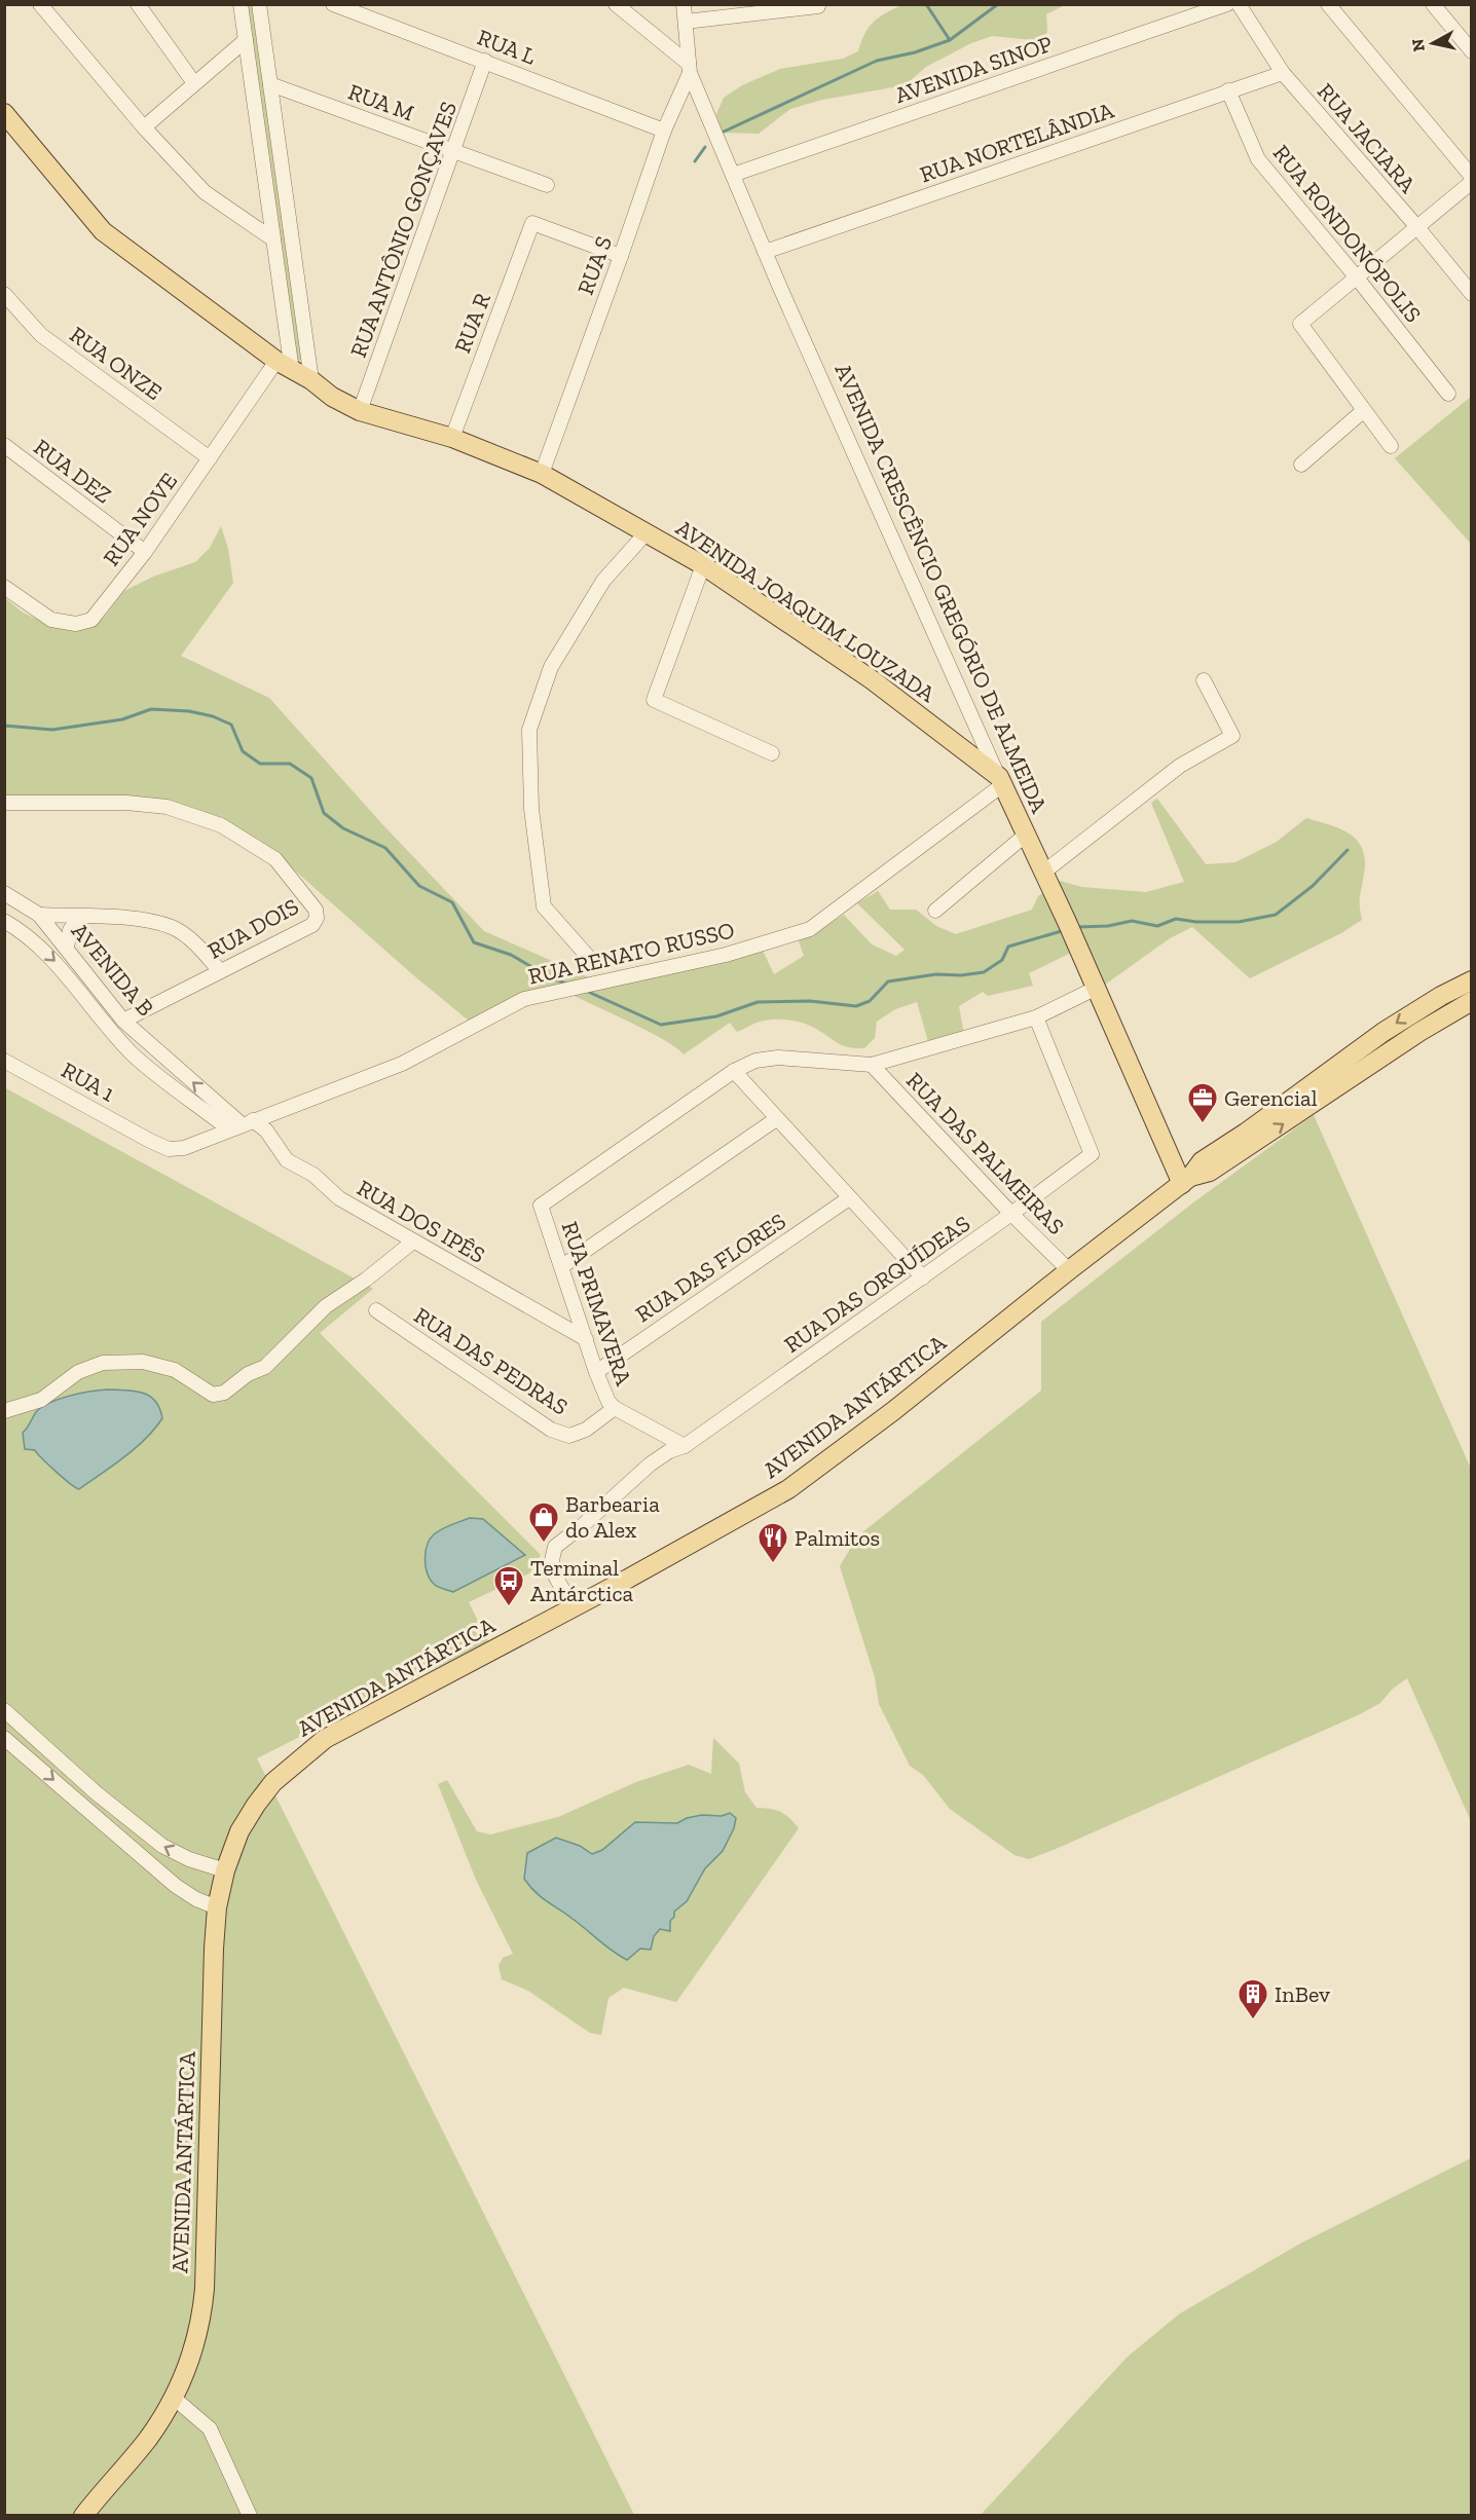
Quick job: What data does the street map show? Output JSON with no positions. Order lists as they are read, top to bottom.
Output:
{
  "streets": {
    "main road": ["AVENIDA CRESCÊNCIO GREGÓRIO DE ALMEIDA", "AVENIDA JOAQUIM LOUZADA", "AVENIDA ANTÁRTICA"],
    "street": [
      "RUA L",
      "AVENIDA SINOP",
      "RUA M",
      "RUA JACIARA",
      "RUA NORTELÂNDIA",
      "RUA ANTÔNIO GONÇAVES",
      "RUA RONDONÓPOLIS",
      "RUA S",
      "RUA R",
      "RUA ONZE",
      "RUA DEZ",
      "RUA NOVE",
      "RUA DOIS",
      "RUA RENATO RUSSO",
      "AVENIDA B",
      "RUA 1",
      "RUA DAS PALMEIRAS",
      "RUA DOS IPÊS",
      "RUA DAS FLORES",
      "RUA DAS ORQUÍDEAS",
      "RUA PRIMAVERA",
      "RUA DAS PEDRAS"
    ]
  },
  "crossings": [
    ["RUA L", "RUA ANTÔNIO GONÇAVES"],
    ["RUA L", "RUA S"],
    ["AVENIDA SINOP", "AVENIDA CRESCÊNCIO GREGÓRIO DE ALMEIDA"],
    ["RUA M", "RUA ANTÔNIO GONÇAVES"],
    ["RUA JACIARA", "RUA NORTELÂNDIA"],
    ["RUA NORTELÂNDIA", "RUA RONDONÓPOLIS"],
    ["RUA NORTELÂNDIA", "AVENIDA CRESCÊNCIO GREGÓRIO DE ALMEIDA"],
    ["RUA ANTÔNIO GONÇAVES", "AVENIDA JOAQUIM LOUZADA"],
    ["RUA S", "RUA R"],
    ["RUA S", "AVENIDA CRESCÊNCIO GREGÓRIO DE ALMEIDA"],
    ["RUA S", "AVENIDA JOAQUIM LOUZADA"],
    ["RUA R", "AVENIDA JOAQUIM LOUZADA"],
    ["RUA ONZE", "RUA NOVE"],
    ["RUA DEZ", "RUA NOVE"],
    ["RUA NOVE", "AVENIDA JOAQUIM LOUZADA"],
    ["AVENIDA CRESCÊNCIO GREGÓRIO DE ALMEIDA", "AVENIDA JOAQUIM LOUZADA"],
    ["AVENIDA CRESCÊNCIO GREGÓRIO DE ALMEIDA", "RUA RENATO RUSSO"],
    ["AVENIDA CRESCÊNCIO GREGÓRIO DE ALMEIDA", "AVENIDA ANTÁRTICA"],
    ["AVENIDA JOAQUIM LOUZADA", "RUA RENATO RUSSO"],
    ["RUA DOIS", "AVENIDA B"],
    ["RUA RENATO RUSSO", "AVENIDA B"],
    ["RUA RENATO RUSSO", "RUA 1"],
    ["RUA RENATO RUSSO", "RUA DOS IPÊS"],
    ["AVENIDA B", "RUA 1"],
    ["AVENIDA B", "RUA DOS IPÊS"],
    ["RUA 1", "RUA DOS IPÊS"],
    ["RUA DAS PALMEIRAS", "RUA DAS ORQUÍDEAS"],
    ["RUA DAS PALMEIRAS", "AVENIDA ANTÁRTICA"],
    ["RUA DOS IPÊS", "RUA PRIMAVERA"],
    ["RUA DAS FLORES", "RUA PRIMAVERA"],
    ["RUA DAS ORQUÍDEAS", "RUA PRIMAVERA"],
    ["RUA DAS ORQUÍDEAS", "AVENIDA ANTÁRTICA"],
    ["RUA PRIMAVERA", "RUA DAS PEDRAS"]
  ],
  "places": {
    "office": ["Gerencial"],
    "shop": ["Barbearia do Alex"],
    "restaurant": ["Palmitos"],
    "bus stop": ["Terminal Antárctica"],
    "building": ["InBev"]
  },
  "north": "left"
}
